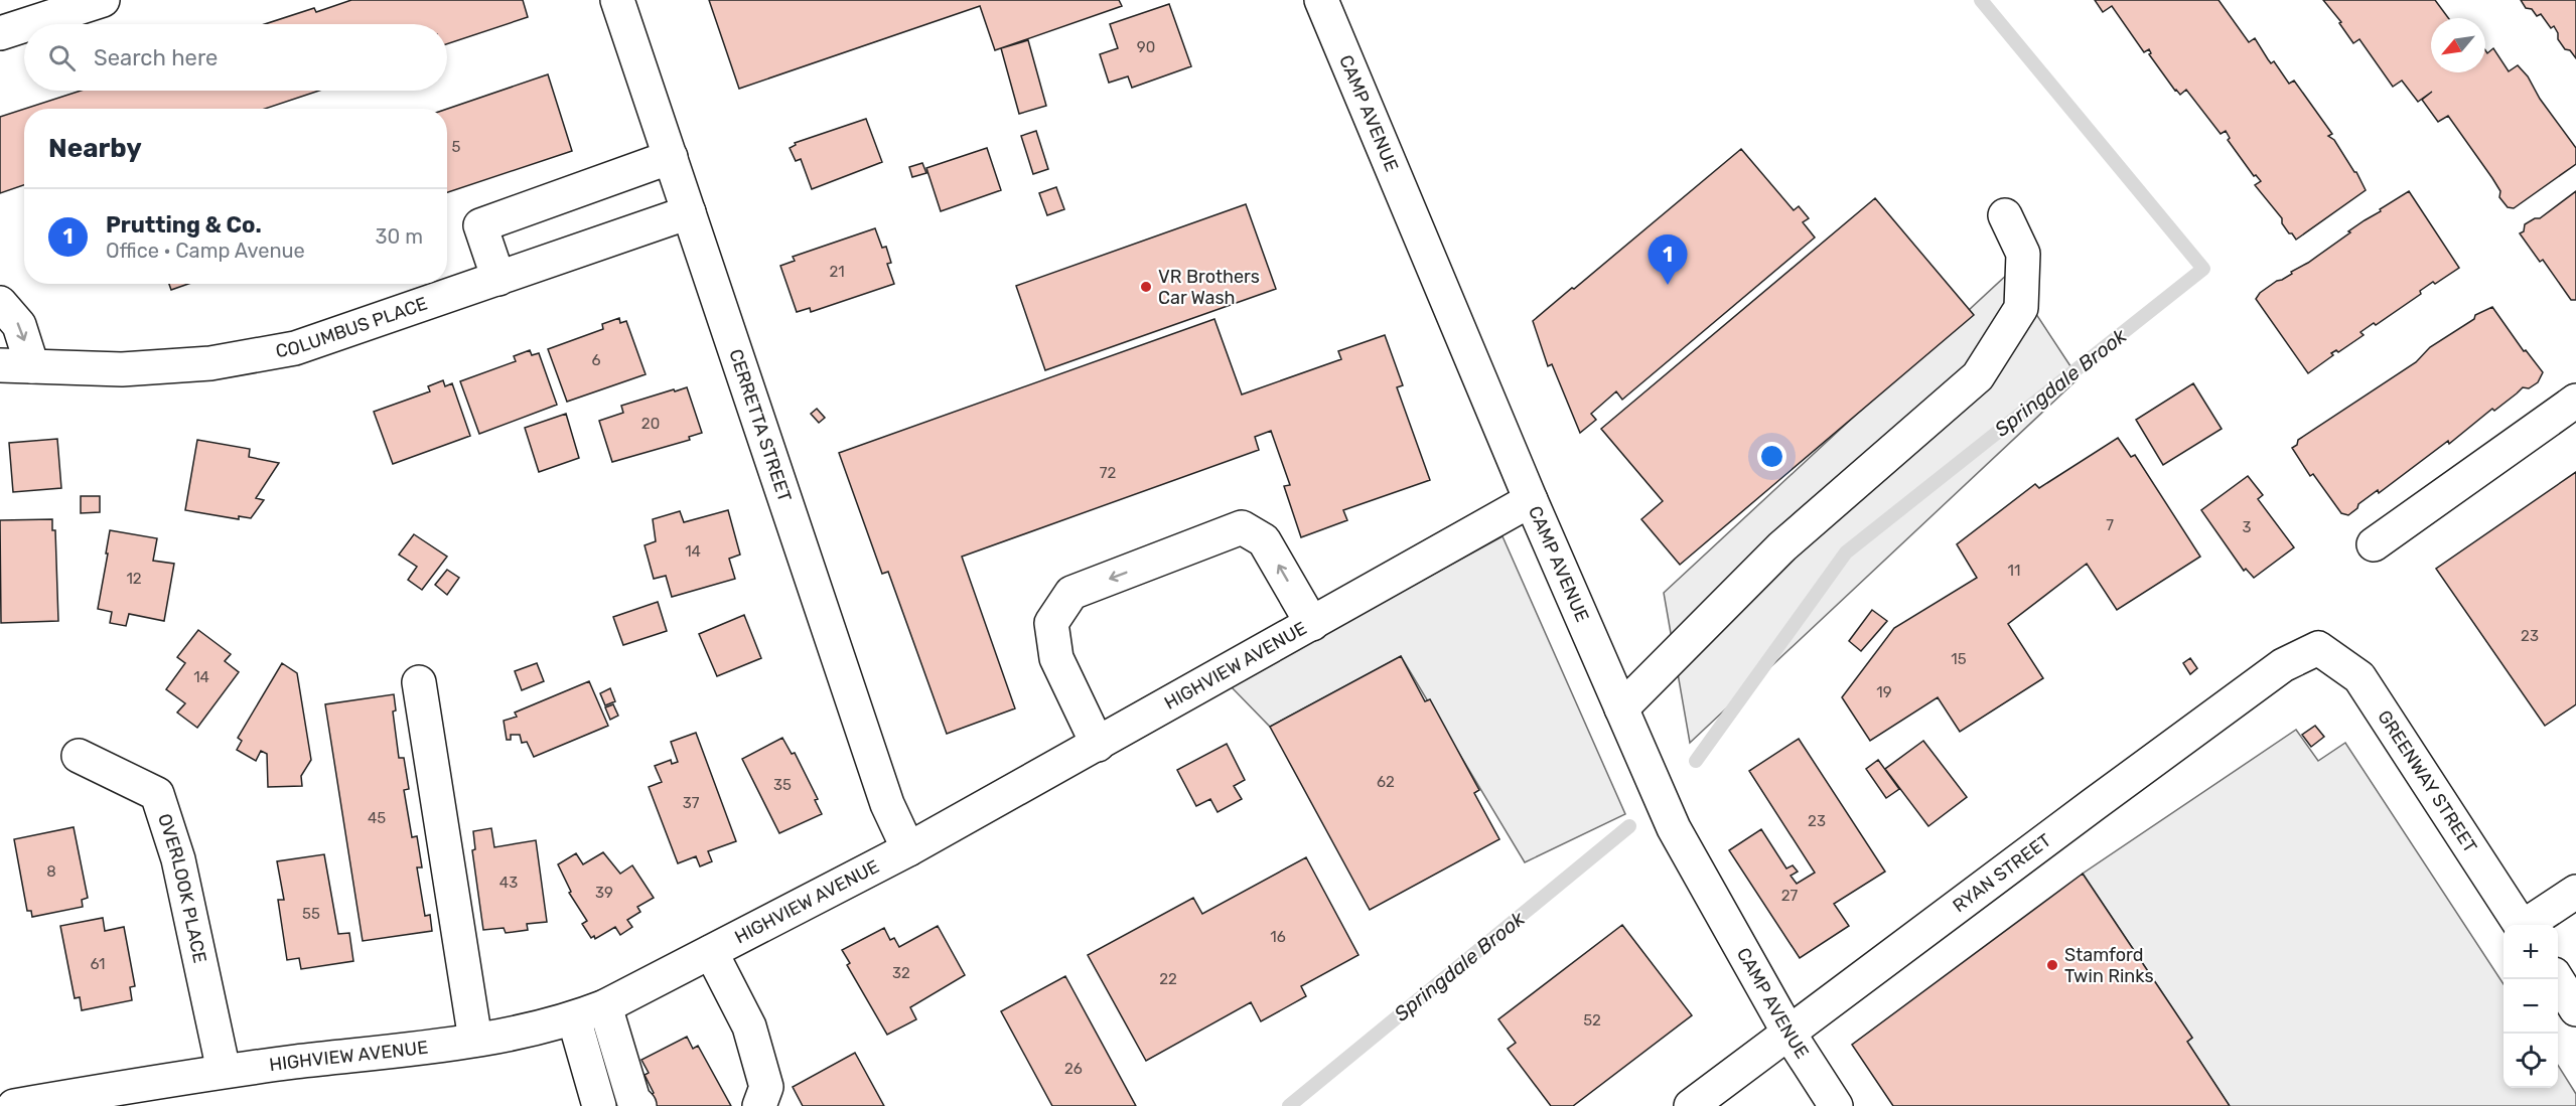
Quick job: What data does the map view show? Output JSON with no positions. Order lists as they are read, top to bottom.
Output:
{
  "streets": {
    "street": [
      "CAMP AVENUE",
      "COLUMBUS PLACE",
      "CERRETTA STREET",
      "HIGHVIEW AVENUE",
      "GREENWAY STREET",
      "RYAN STREET",
      "OVERLOOK PLACE"
    ]
  },
  "crossings": [
    ["CAMP AVENUE", "HIGHVIEW AVENUE"],
    ["CAMP AVENUE", "RYAN STREET"],
    ["COLUMBUS PLACE", "CERRETTA STREET"],
    ["CERRETTA STREET", "HIGHVIEW AVENUE"],
    ["HIGHVIEW AVENUE", "OVERLOOK PLACE"],
    ["GREENWAY STREET", "RYAN STREET"]
  ],
  "water": ["Springdale Brook"],
  "places": ["VR Brothers Car Wash", "Stamford Twin Rinks"],
  "house_numbers": [
    "90",
    "5",
    "21",
    "6",
    "20",
    "72",
    "7",
    "3",
    "14",
    "11",
    "12",
    "23",
    "15",
    "14",
    "19",
    "62",
    "35",
    "37",
    "45",
    "23",
    "8",
    "43",
    "39",
    "27",
    "55",
    "16",
    "61",
    "32",
    "22",
    "52",
    "26"
  ],
  "north": "bottom left",
  "page": {
    "search": "Search here",
    "heading": "Nearby",
    "list": [
      {
        "mark": "1",
        "name": "Prutting & Co.",
        "note": "Office · Camp Avenue",
        "value": "30 m"
      }
    ],
    "pins": "1",
    "map_buttons": ["+", "−"]
  }
}
